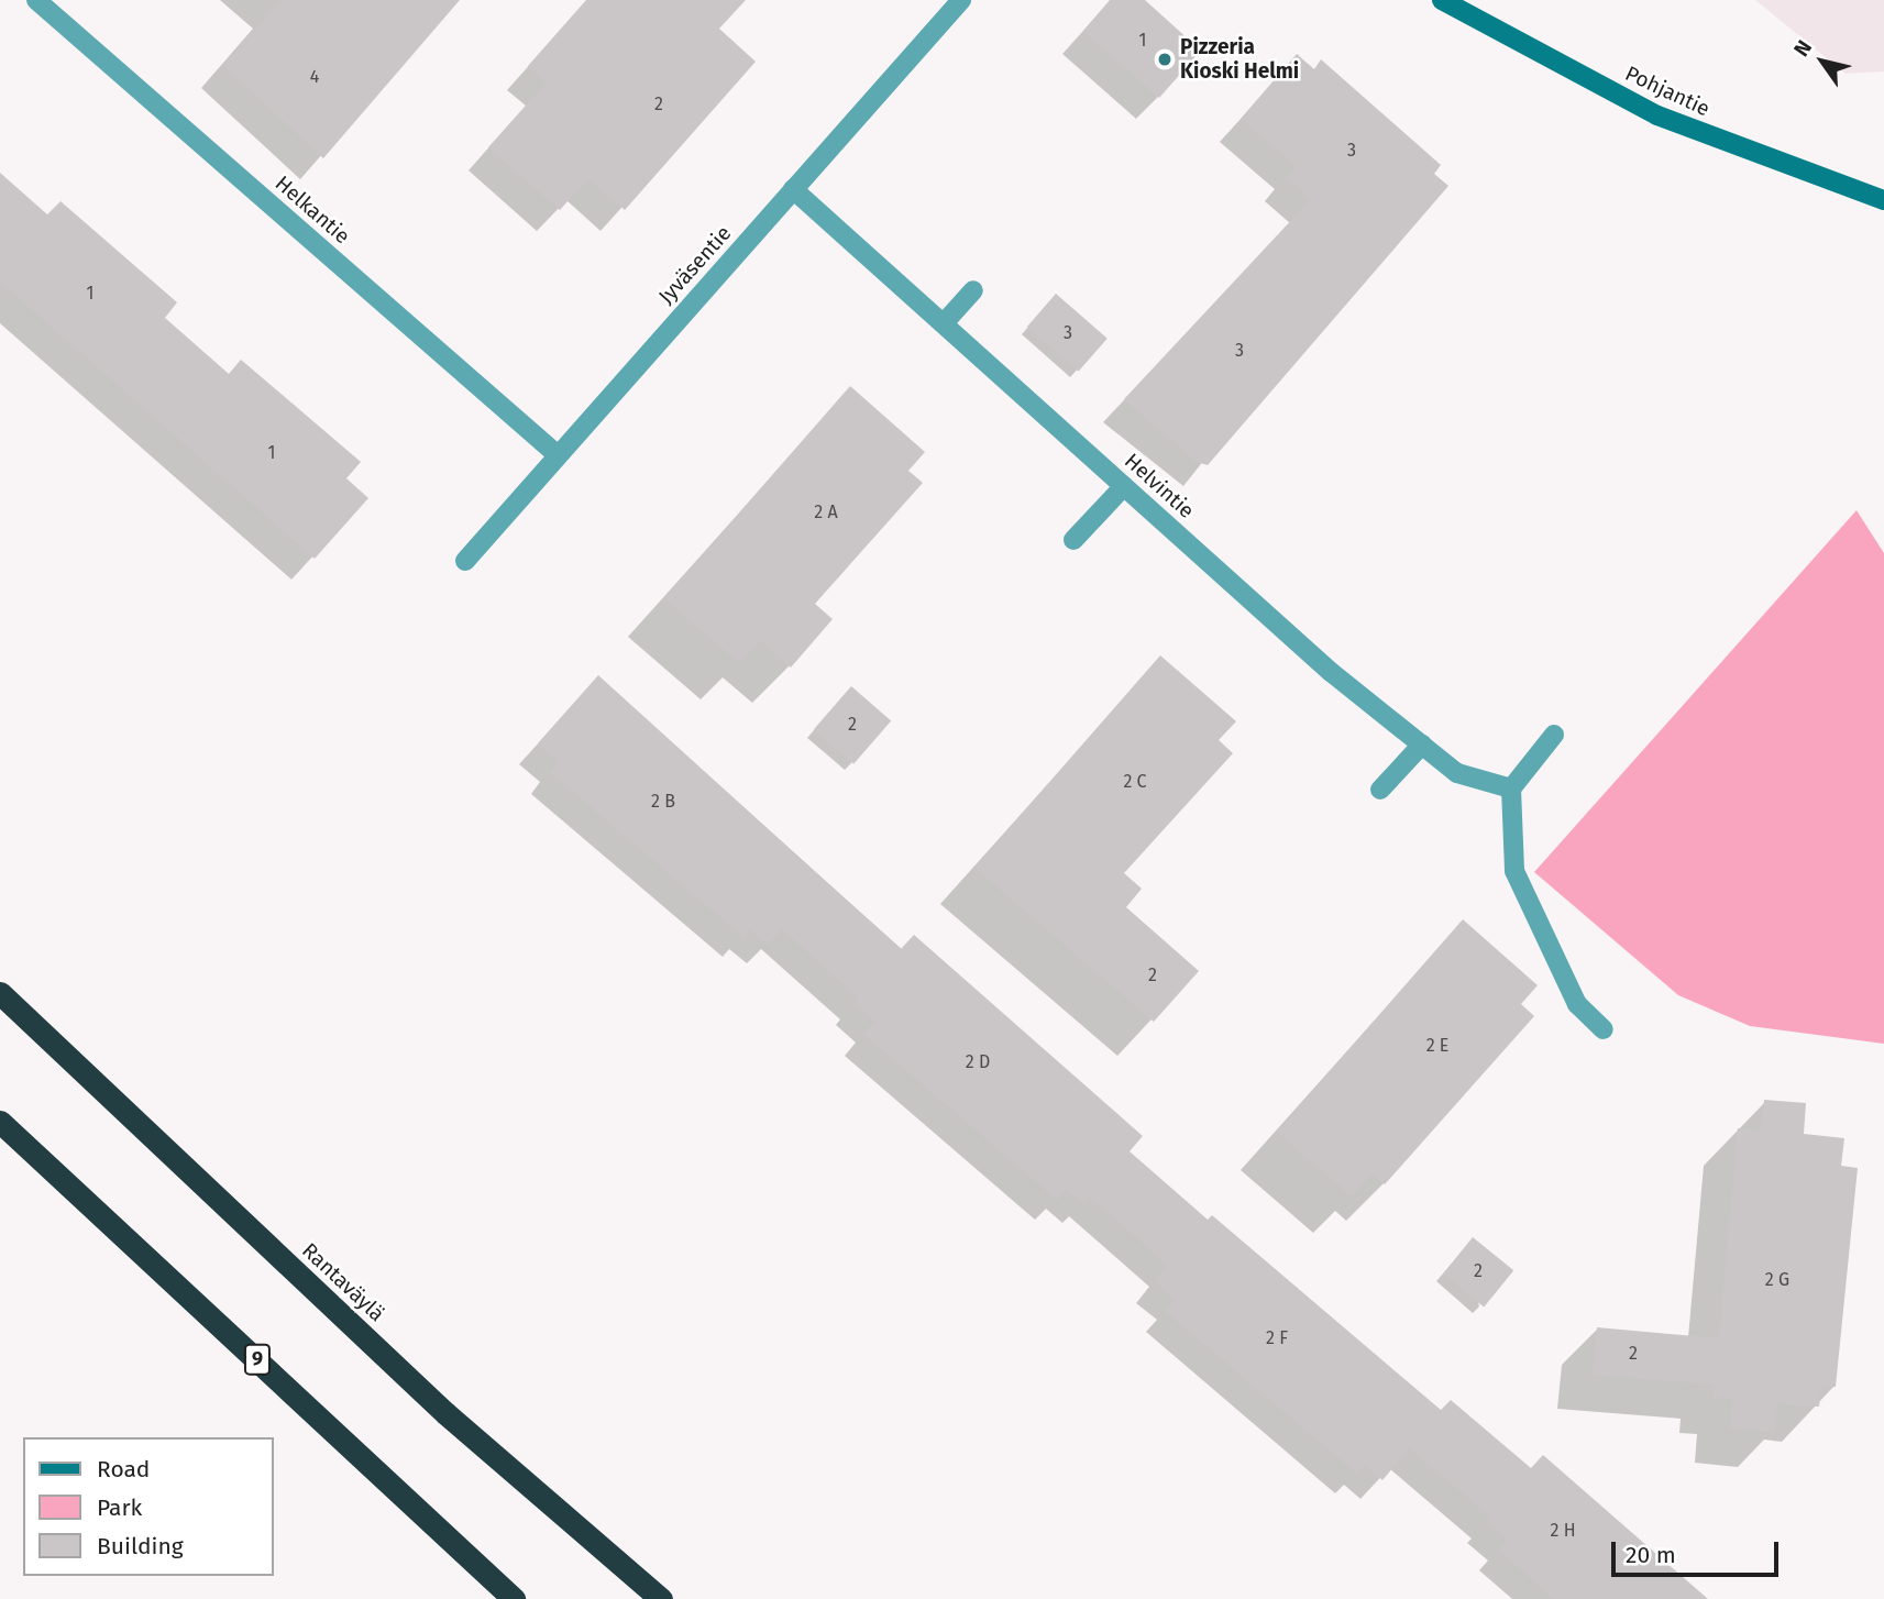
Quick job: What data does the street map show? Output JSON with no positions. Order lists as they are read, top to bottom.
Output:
{
  "streets": {
    "highway": ["Rantaväylä", "9"],
    "main road": ["Pohjantie"],
    "street": ["Helkantie", "Jyväsentie", "Helvintie"]
  },
  "crossings": [
    ["Helkantie", "Jyväsentie"],
    ["Jyväsentie", "Helvintie"]
  ],
  "places": ["Pizzeria Kioski Helmi"],
  "house_numbers": [
    "1",
    "4",
    "2",
    "3",
    "1",
    "3",
    "3",
    "1",
    "2 A",
    "2",
    "2 C",
    "2 B",
    "2",
    "2 E",
    "2 D",
    "2",
    "2 G",
    "2 F",
    "2",
    "2 H"
  ],
  "legend": ["Road", "Park", "Building"],
  "scale_bar": "20 m",
  "north": "top left"
}
